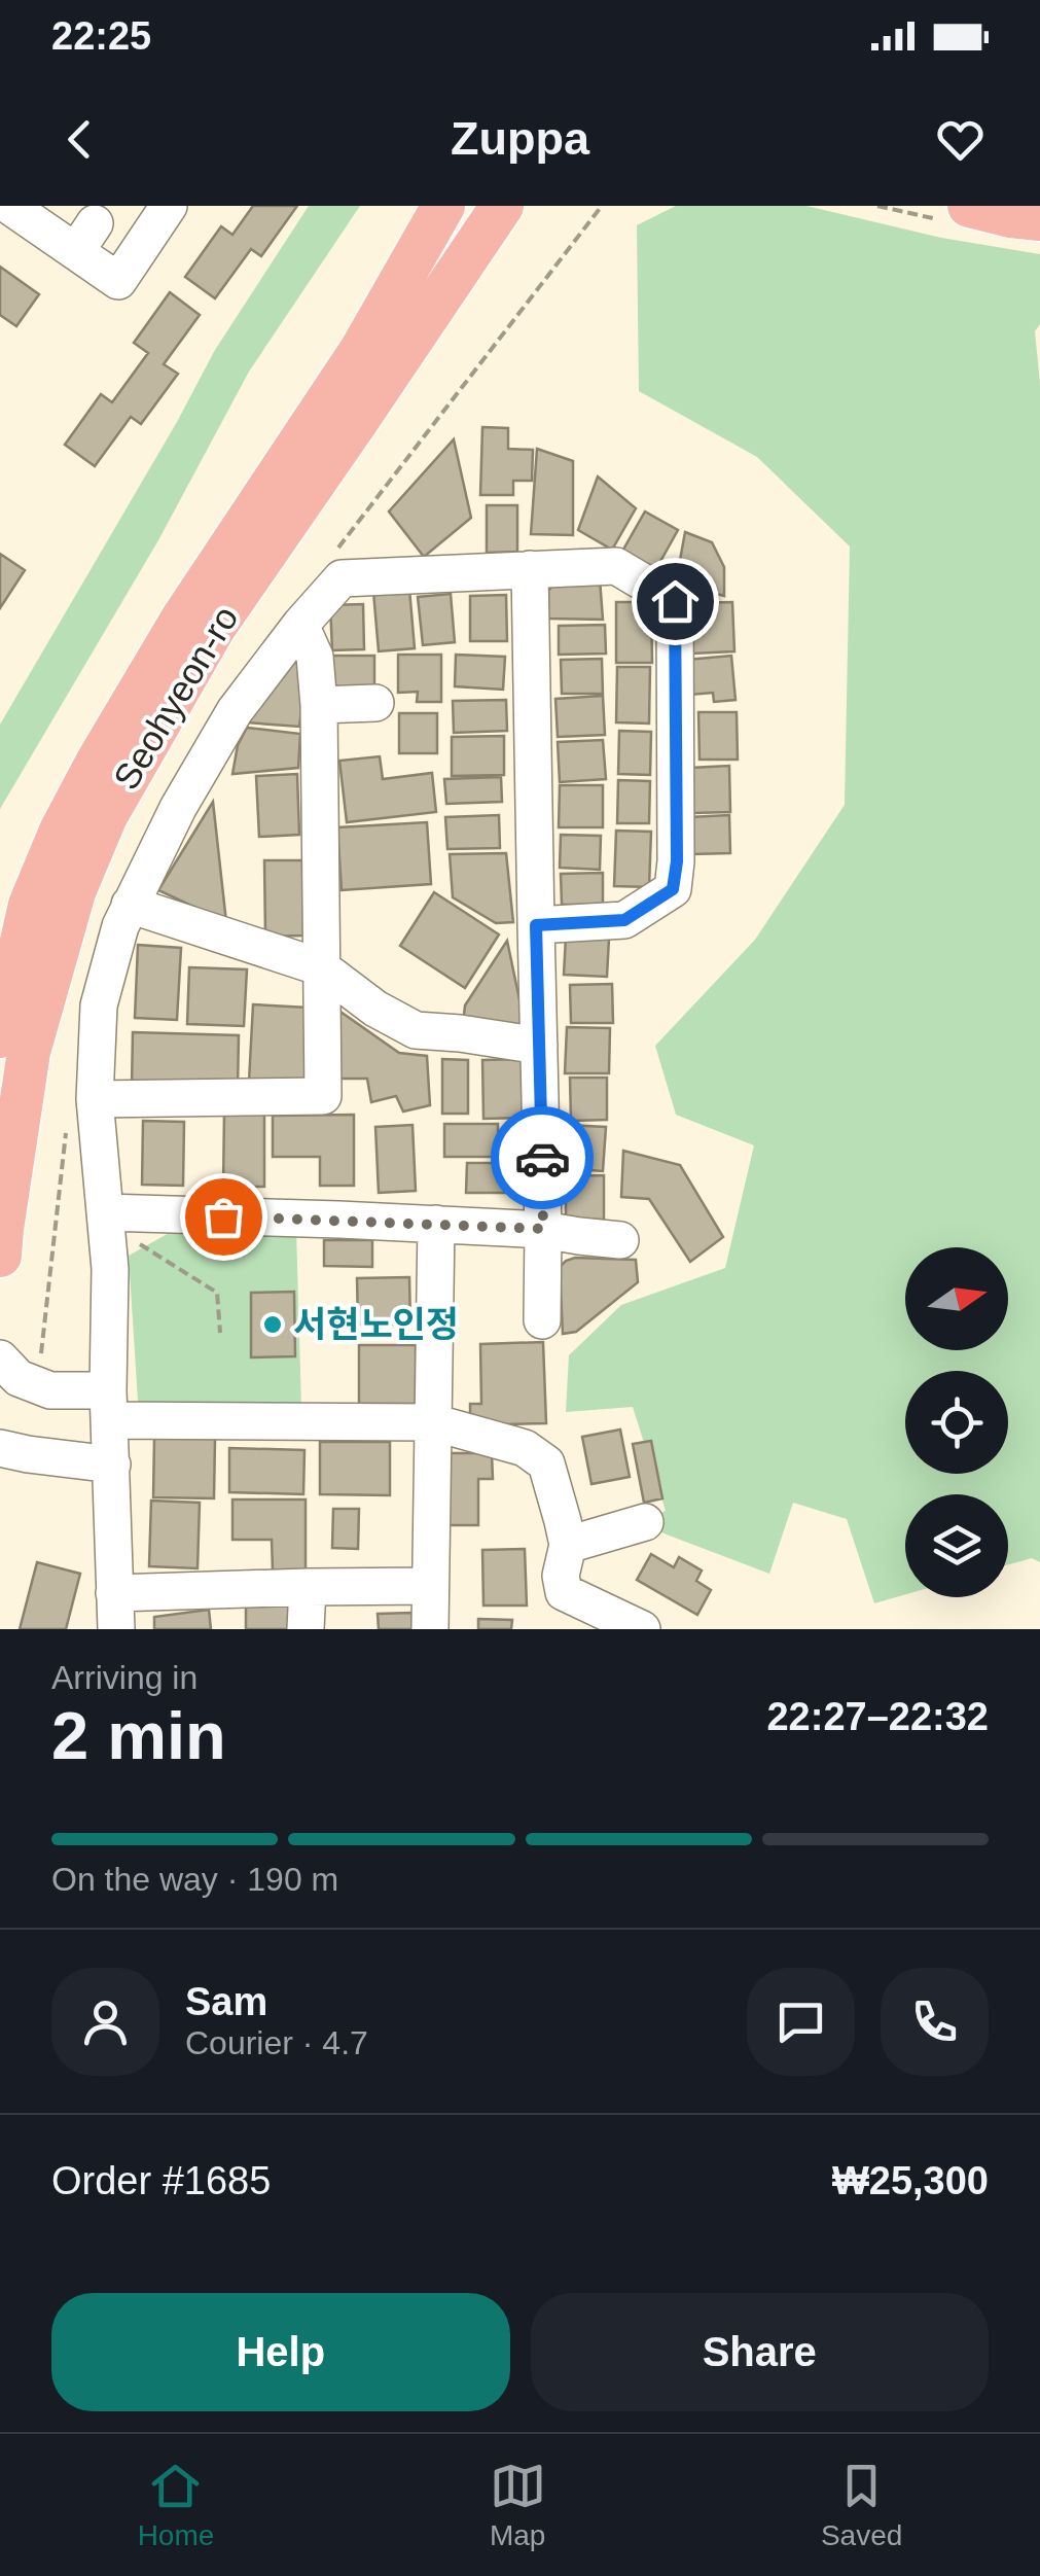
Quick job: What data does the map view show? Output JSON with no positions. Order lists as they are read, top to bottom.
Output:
{
  "streets": {
    "main road": ["Seohyeon-ro"]
  },
  "places": ["서현노인정"],
  "north": "right",
  "page": {
    "status": "22:25",
    "header": "Zuppa",
    "heading": ["2 min", "Arriving in", "22:27–22:32"],
    "panel": [
      "Sam",
      "Courier · 4.7",
      "Order #1685",
      "₩25,300"
    ],
    "bar": "On the way · 190 m",
    "buttons": ["Help", "Share"],
    "tabs": ["Home", "Map", "Saved"]
  }
}
